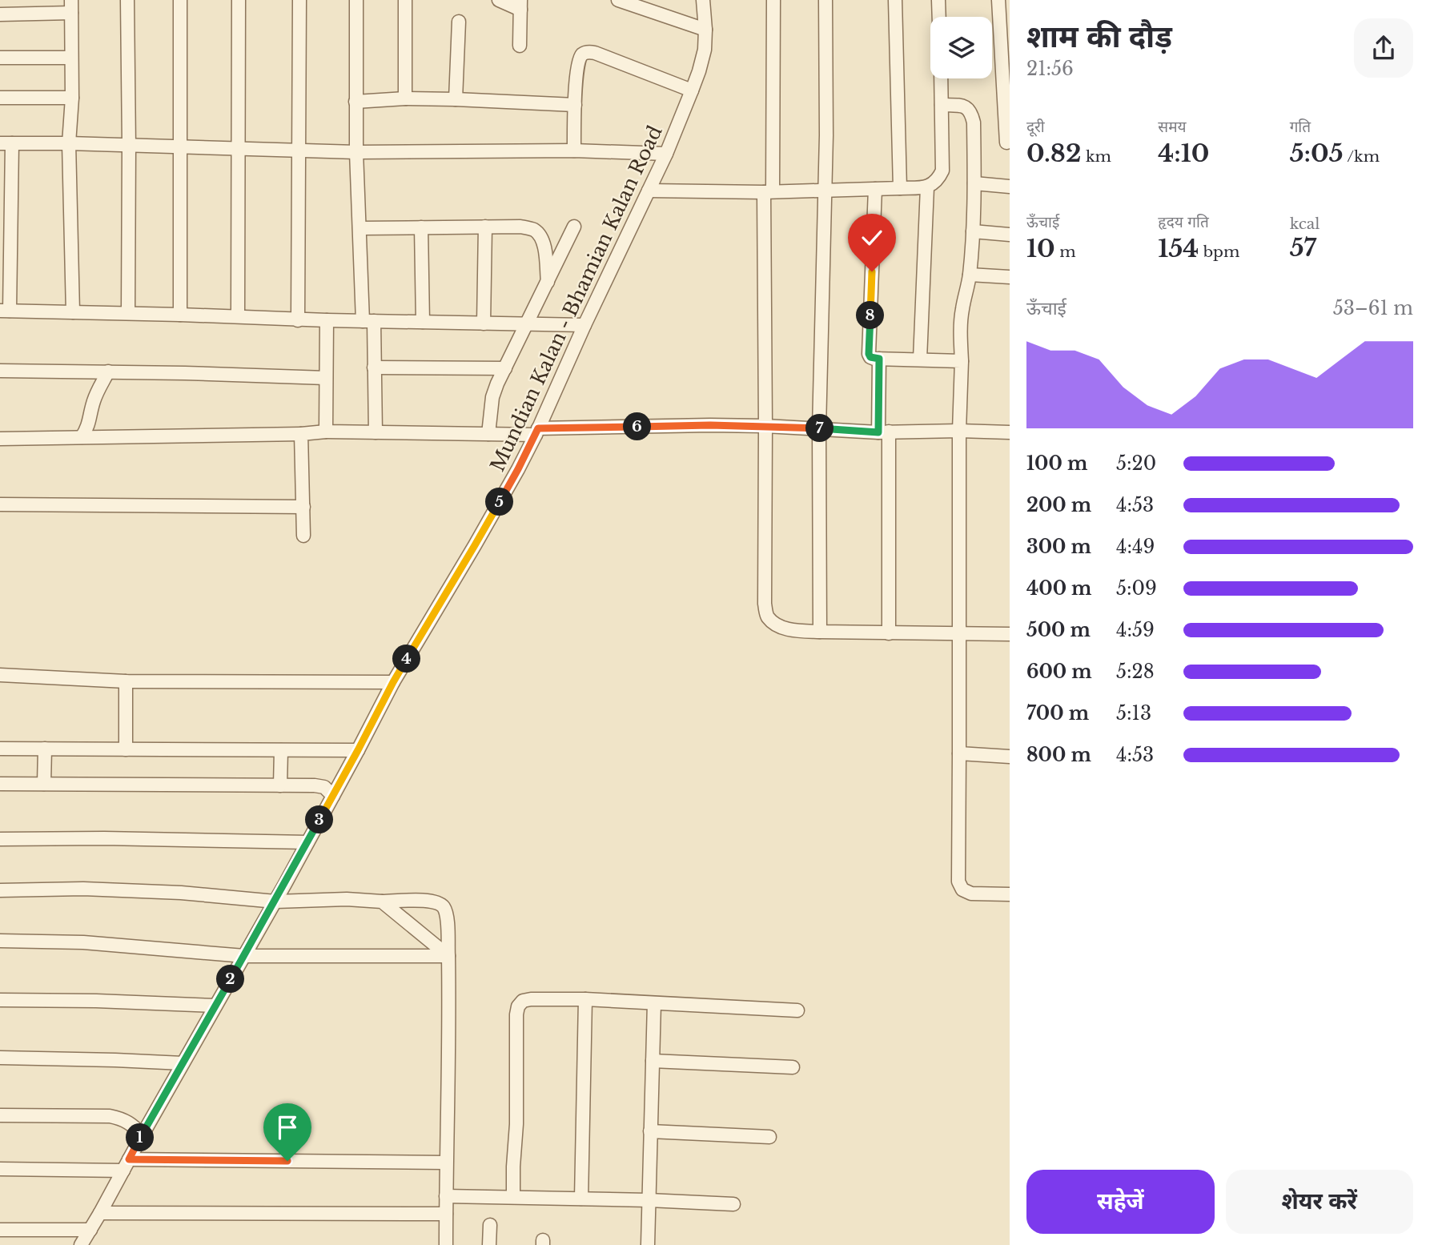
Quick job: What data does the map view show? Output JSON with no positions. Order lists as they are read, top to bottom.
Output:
{
  "streets": {
    "street": ["Mundian Kalan - Bhamian Kalan Road"]
  },
  "page": {
    "heading": ["शाम की दौड़", "21:56"],
    "stats": [
      ["दूरी", "0.82 km"],
      ["समय", "4:10"],
      ["गति", "5:05 /km"],
      ["ऊँचाई", "10 m"],
      ["हृदय गति", "154 bpm"],
      ["kcal", "57"]
    ],
    "chart": ["ऊँचाई", "53–61 m"],
    "pins": [
      "8",
      "6",
      "7",
      "5",
      "4",
      "3",
      "2",
      "1"
    ],
    "list": [
      {
        "name": "100 m",
        "note": "5:20"
      },
      {
        "name": "200 m",
        "note": "4:53"
      },
      {
        "name": "300 m",
        "note": "4:49"
      },
      {
        "name": "400 m",
        "note": "5:09"
      },
      {
        "name": "500 m",
        "note": "4:59"
      },
      {
        "name": "600 m",
        "note": "5:28"
      },
      {
        "name": "700 m",
        "note": "5:13"
      },
      {
        "name": "800 m",
        "note": "4:53"
      }
    ],
    "buttons": ["सहेजें", "शेयर करें"]
  }
}
